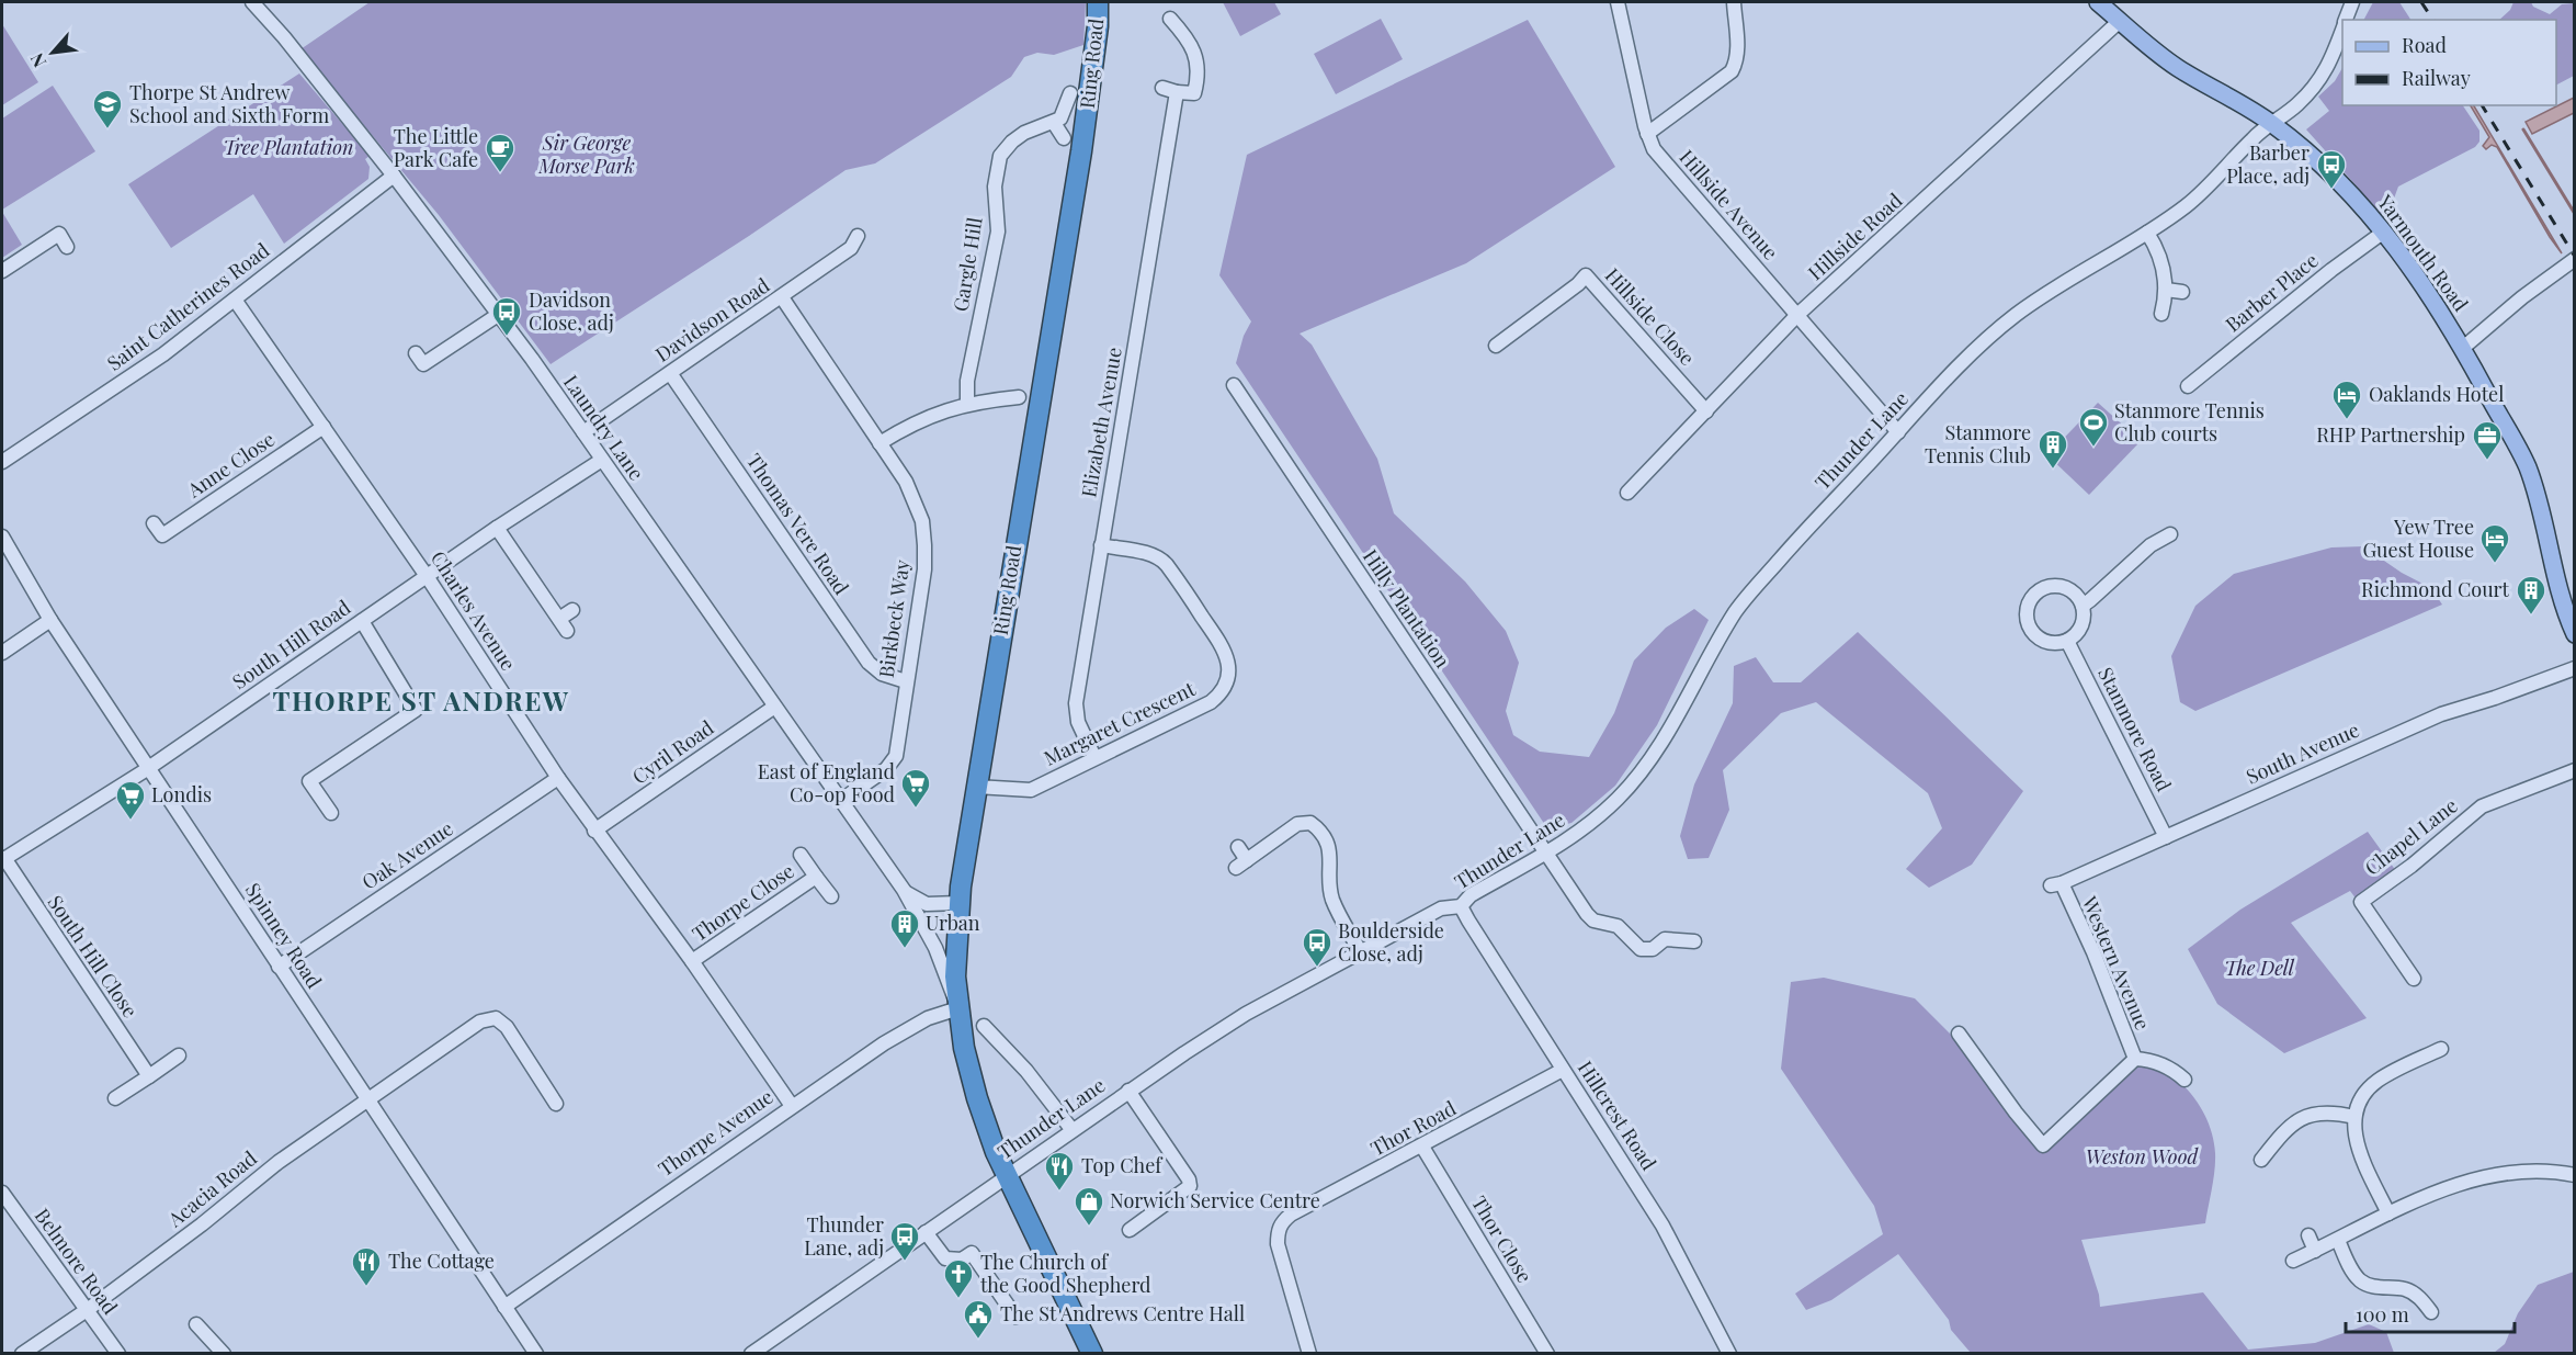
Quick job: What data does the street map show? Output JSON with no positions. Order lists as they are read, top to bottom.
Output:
{
  "streets": {
    "highway": ["Ring Road"],
    "main road": ["Yarmouth Road"],
    "street": [
      "Hillside Avenue",
      "Hillside Road",
      "Gargle Hill",
      "Barber Place",
      "Saint Catherines Road",
      "Hillside Close",
      "Davidson Road",
      "Elizabeth Avenue",
      "Laundry Lane",
      "Thunder Lane",
      "Anne Close",
      "Thomas Vere Road",
      "Hilly Plantation",
      "Charles Avenue",
      "Birkbeck Way",
      "South Hill Road",
      "Margaret Crescent",
      "Stanmore Road",
      "Cyril Road",
      "South Avenue",
      "Chapel Lane",
      "Oak Avenue",
      "Thorpe Close",
      "Spinney Road",
      "South Hill Close",
      "Western Avenue",
      "Hillcrest Road",
      "Thor Road",
      "Thorpe Avenue",
      "Acacia Road",
      "Thor Close",
      "Belmore Road"
    ]
  },
  "crossings": [
    ["Ring Road", "Laundry Lane"],
    ["Ring Road", "Thunder Lane"],
    ["Ring Road", "Margaret Crescent"],
    ["Ring Road", "Thorpe Avenue"],
    ["Hillside Avenue", "Hillside Road"],
    ["Hillside Avenue", "Thunder Lane"],
    ["Hillside Road", "Yarmouth Road"],
    ["Hillside Road", "Hillside Close"],
    ["Yarmouth Road", "Barber Place"],
    ["Yarmouth Road", "Thunder Lane"],
    ["Saint Catherines Road", "Laundry Lane"],
    ["Saint Catherines Road", "Charles Avenue"],
    ["Davidson Road", "Laundry Lane"],
    ["Davidson Road", "Thomas Vere Road"],
    ["Davidson Road", "Birkbeck Way"],
    ["Elizabeth Avenue", "Margaret Crescent"],
    ["Laundry Lane", "Birkbeck Way"],
    ["Laundry Lane", "South Hill Road"],
    ["Laundry Lane", "Cyril Road"],
    ["Laundry Lane", "Thorpe Avenue"],
    ["Thunder Lane", "Hilly Plantation"],
    ["Thunder Lane", "Hillcrest Road"],
    ["Anne Close", "Charles Avenue"],
    ["Thomas Vere Road", "Birkbeck Way"],
    ["Charles Avenue", "South Hill Road"],
    ["Charles Avenue", "Cyril Road"],
    ["Charles Avenue", "Oak Avenue"],
    ["Charles Avenue", "Thorpe Close"],
    ["Charles Avenue", "Thorpe Avenue"],
    ["South Hill Road", "Spinney Road"],
    ["South Hill Road", "South Hill Close"],
    ["Stanmore Road", "South Avenue"],
    ["South Avenue", "Western Avenue"],
    ["Oak Avenue", "Spinney Road"],
    ["Spinney Road", "Thorpe Avenue"],
    ["Spinney Road", "Acacia Road"],
    ["Hillcrest Road", "Thor Road"],
    ["Thor Road", "Thor Close"],
    ["Acacia Road", "Belmore Road"]
  ],
  "districts": ["THORPE ST ANDREW"],
  "parks": [
    "Sir George Morse Park",
    "Tree Plantation",
    "The Dell",
    "Weston Wood"
  ],
  "places": {
    "school or university": ["Thorpe St Andrew School and Sixth Form"],
    "cafe": ["The Little Park Cafe"],
    "bus stop": [
      "Barber Place, adj",
      "Davidson Close, adj",
      "Boulderside Close, adj",
      "Thunder Lane, adj"
    ],
    "hotel": ["Oaklands Hotel", "Yew Tree Guest House"],
    "sports": ["Stanmore Tennis Club courts"],
    "office": ["RHP Partnership"],
    "building": ["Stanmore Tennis Club", "Richmond Court", "Urban"],
    "supermarket": ["East of England Co-op Food", "Londis"],
    "restaurant": ["Top Chef", "The Cottage"],
    "shop": ["Norwich Service Centre"],
    "church": ["The Church of the Good Shepherd"],
    "public building": ["The St Andrews Centre Hall"]
  },
  "legend": ["Road", "Railway"],
  "scale_bar": "100 m",
  "north": "bottom left"
}
